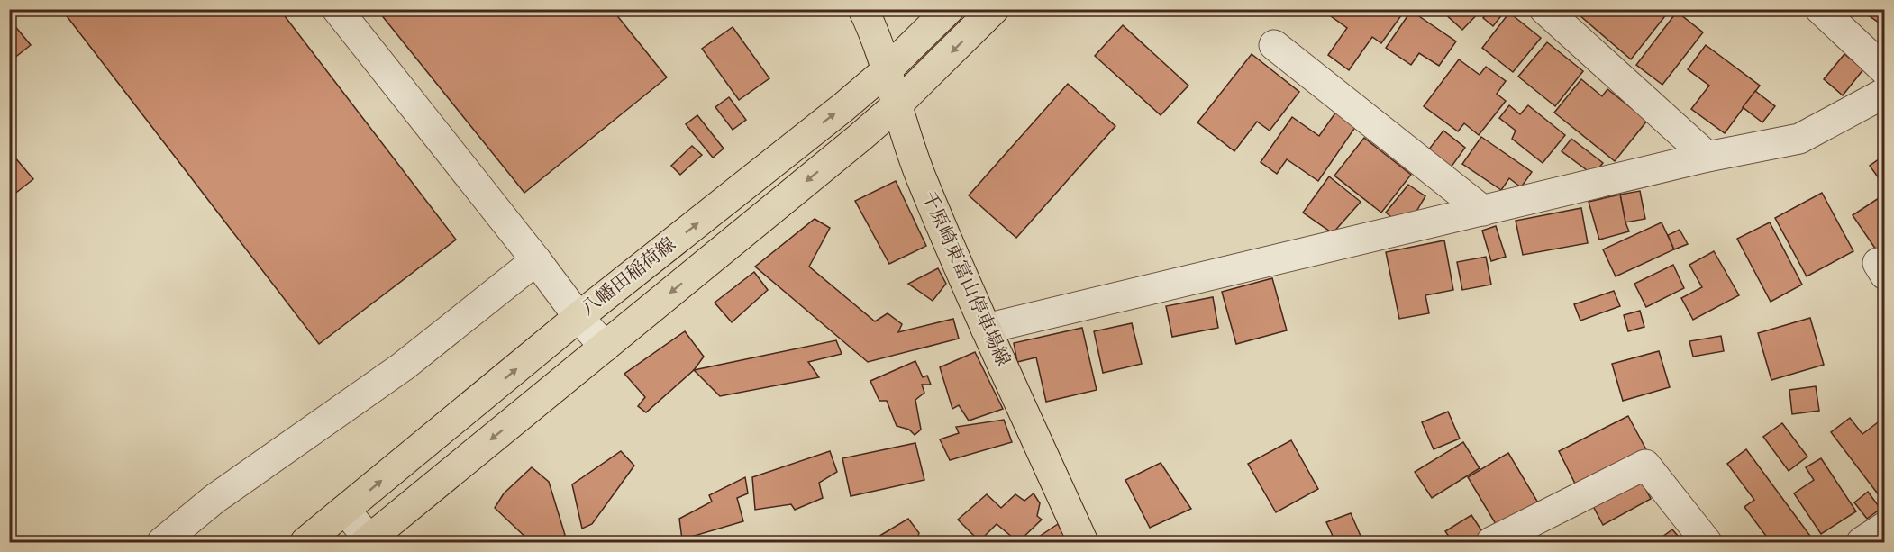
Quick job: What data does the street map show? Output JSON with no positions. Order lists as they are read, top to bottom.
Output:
{
  "streets": {
    "main road": ["八幡田稲荷線", "千原崎東富山停車場線"]
  },
  "crossings": [
    ["八幡田稲荷線", "千原崎東富山停車場線"]
  ]
}
